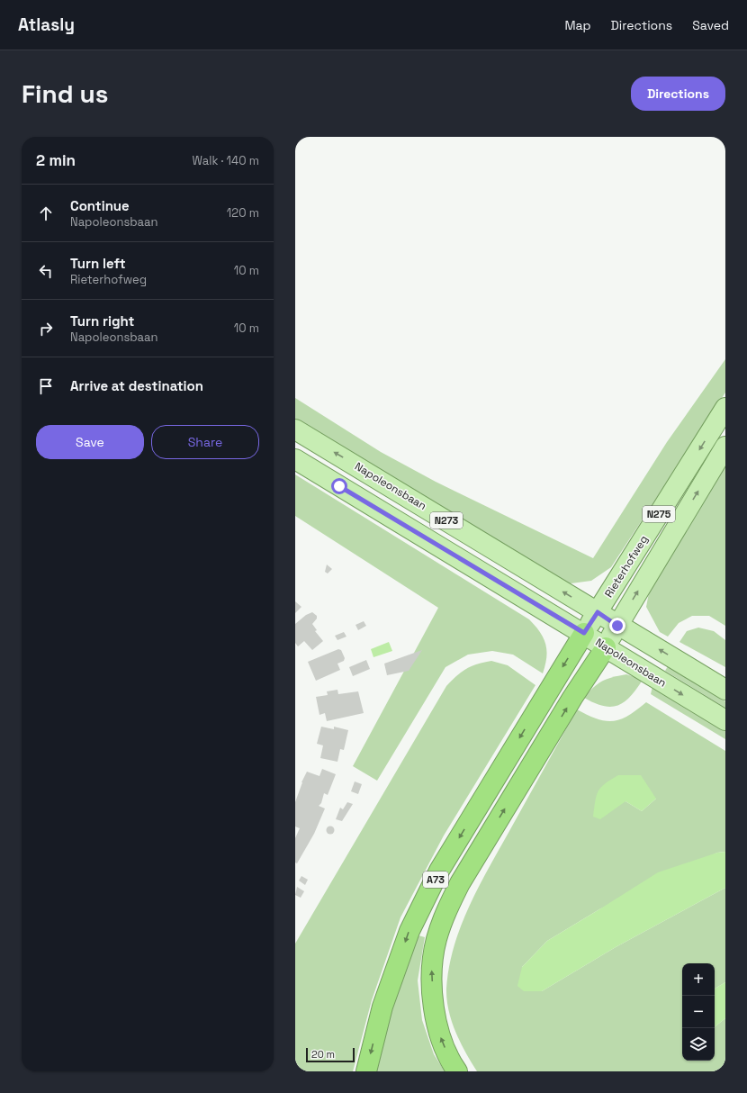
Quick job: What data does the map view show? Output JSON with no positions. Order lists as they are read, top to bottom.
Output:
{
  "streets": {
    "highway": ["A73"],
    "main road": [
      "Napoleonsbaan",
      "N275",
      "N273",
      "Rieterhofweg"
    ]
  },
  "crossings": [
    ["Napoleonsbaan", "Rieterhofweg"],
    ["Napoleonsbaan", "A73"],
    ["Rieterhofweg", "A73"]
  ],
  "scale_bar": "20 m",
  "page": {
    "header": "Atlasly",
    "nav": ["Map", "Directions", "Saved"],
    "buttons": [
      "Directions",
      ["Save", "Share"]
    ],
    "title": "Find us",
    "heading": ["2 min", "Walk · 140 m"],
    "list": [
      ["Continue", "Napoleonsbaan", "120 m"],
      ["Turn left", "Rieterhofweg", "10 m"],
      ["Turn right", "Napoleonsbaan", "10 m"],
      "Arrive at destination"
    ],
    "map_buttons": ["+", "−"],
    "scale": "20 m"
  }
}
